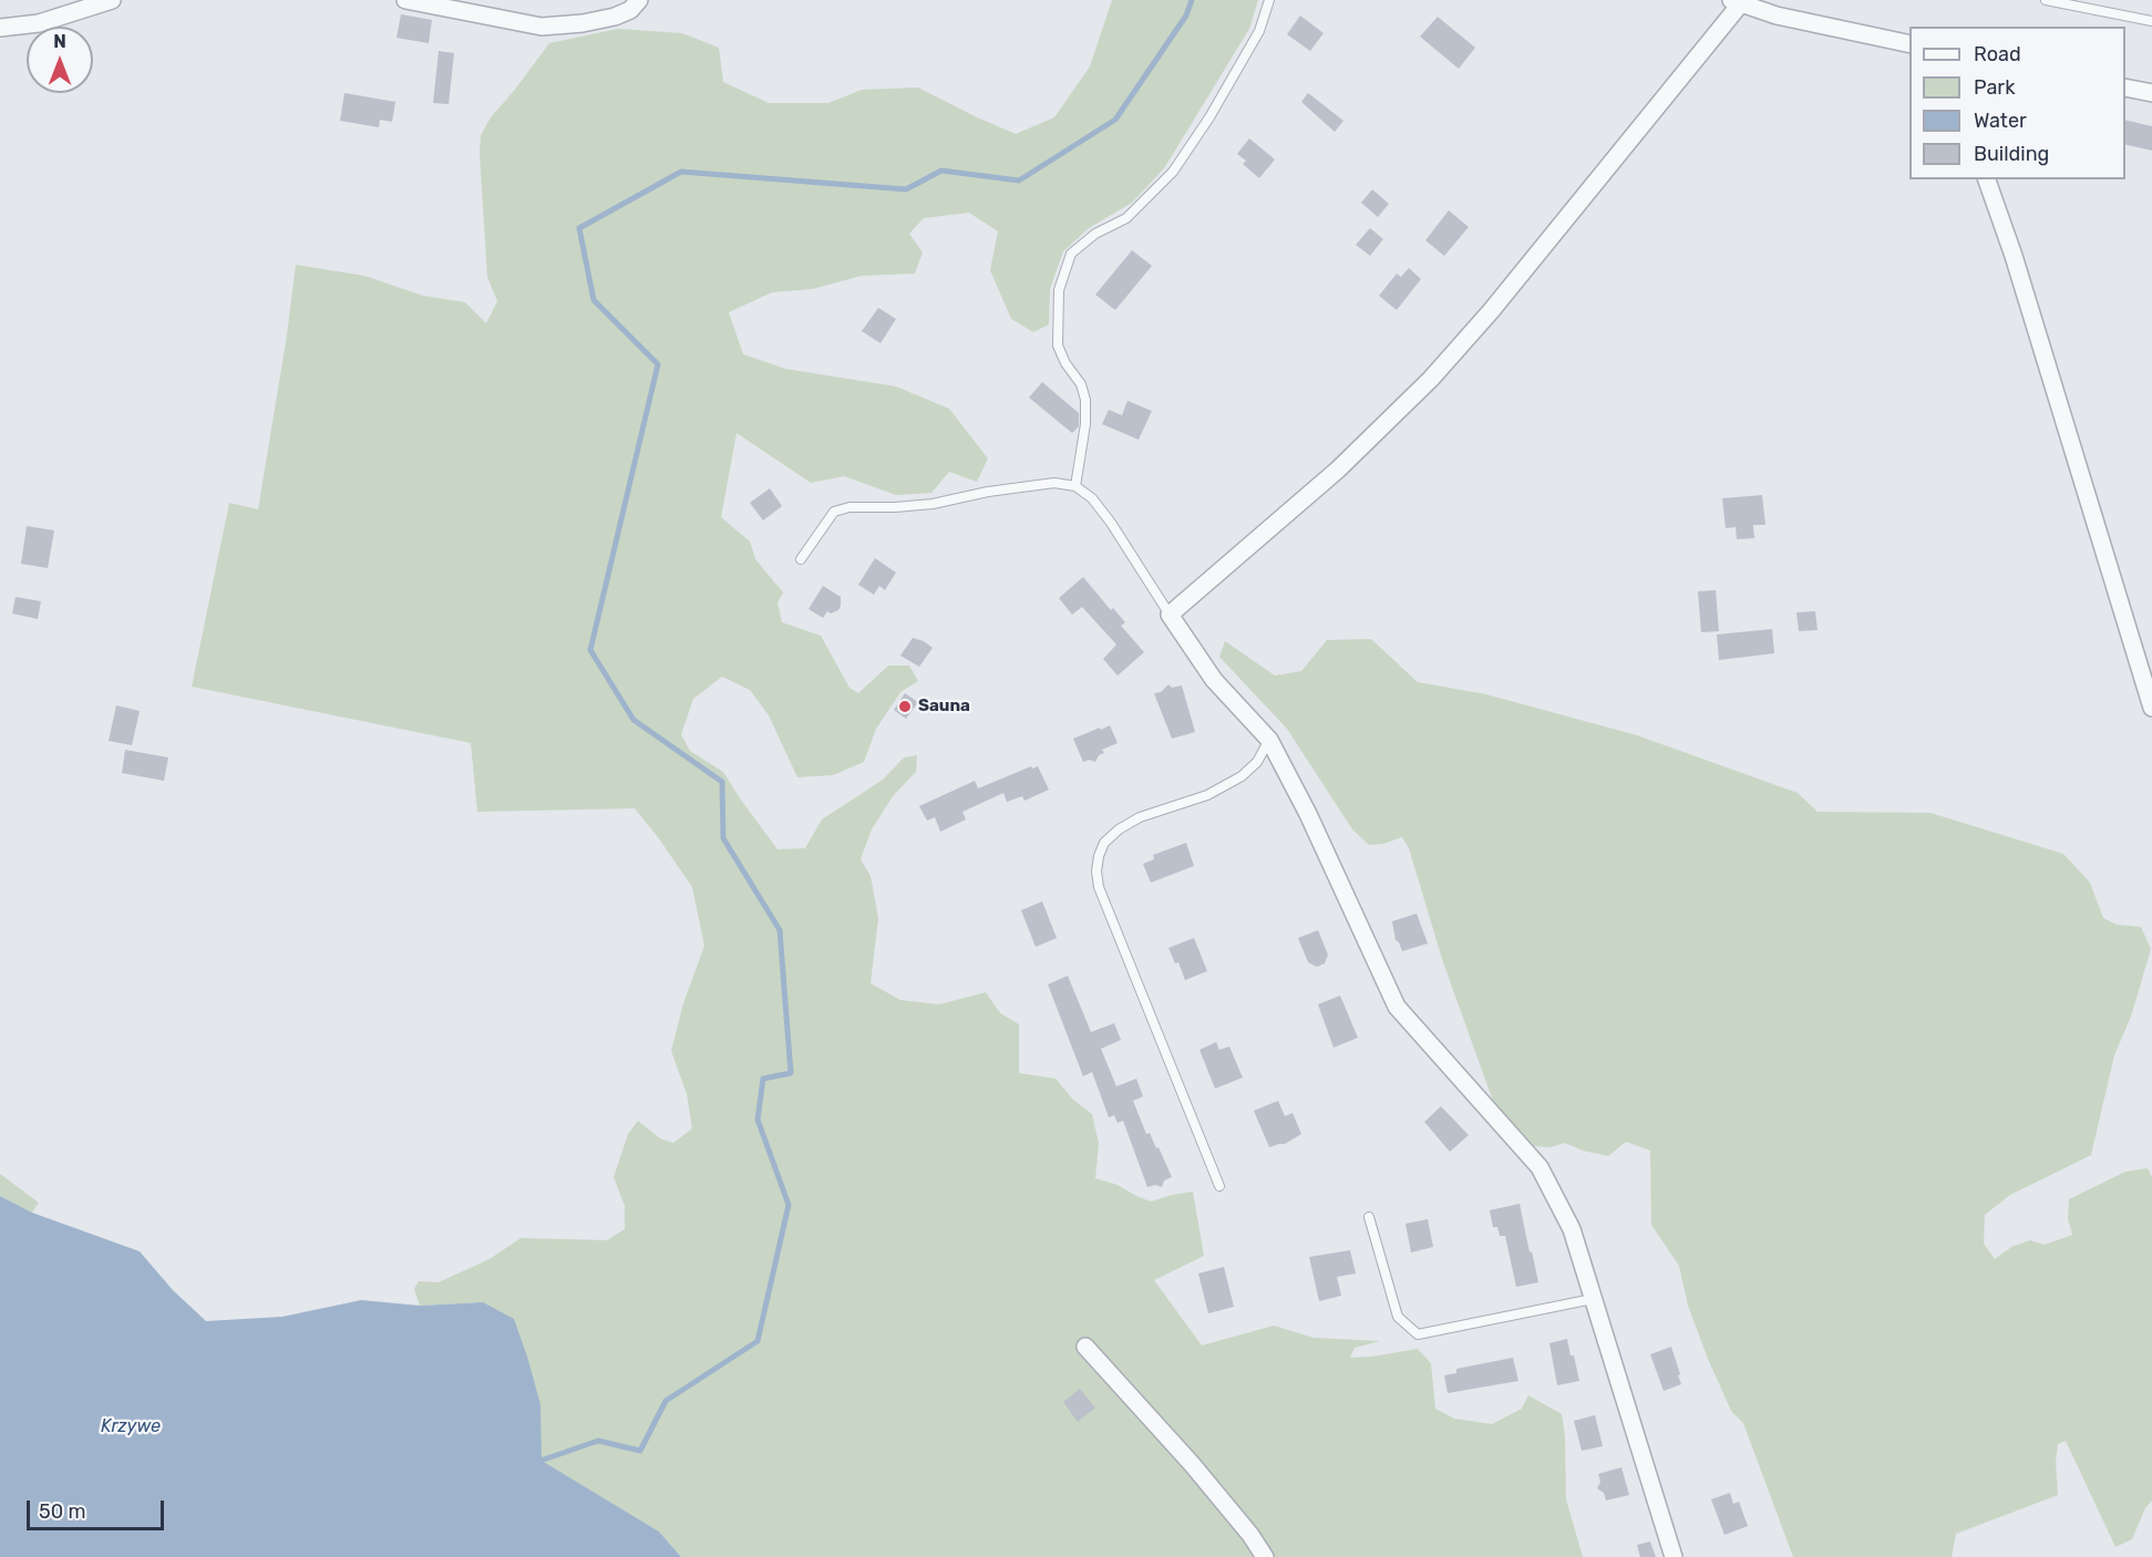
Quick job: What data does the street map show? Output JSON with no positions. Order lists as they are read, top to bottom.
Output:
{
  "water": ["Krzywe"],
  "places": ["Sauna"],
  "legend": [
    "Road",
    "Park",
    "Water",
    "Building"
  ],
  "scale_bar": "50 m",
  "north": "top"
}
